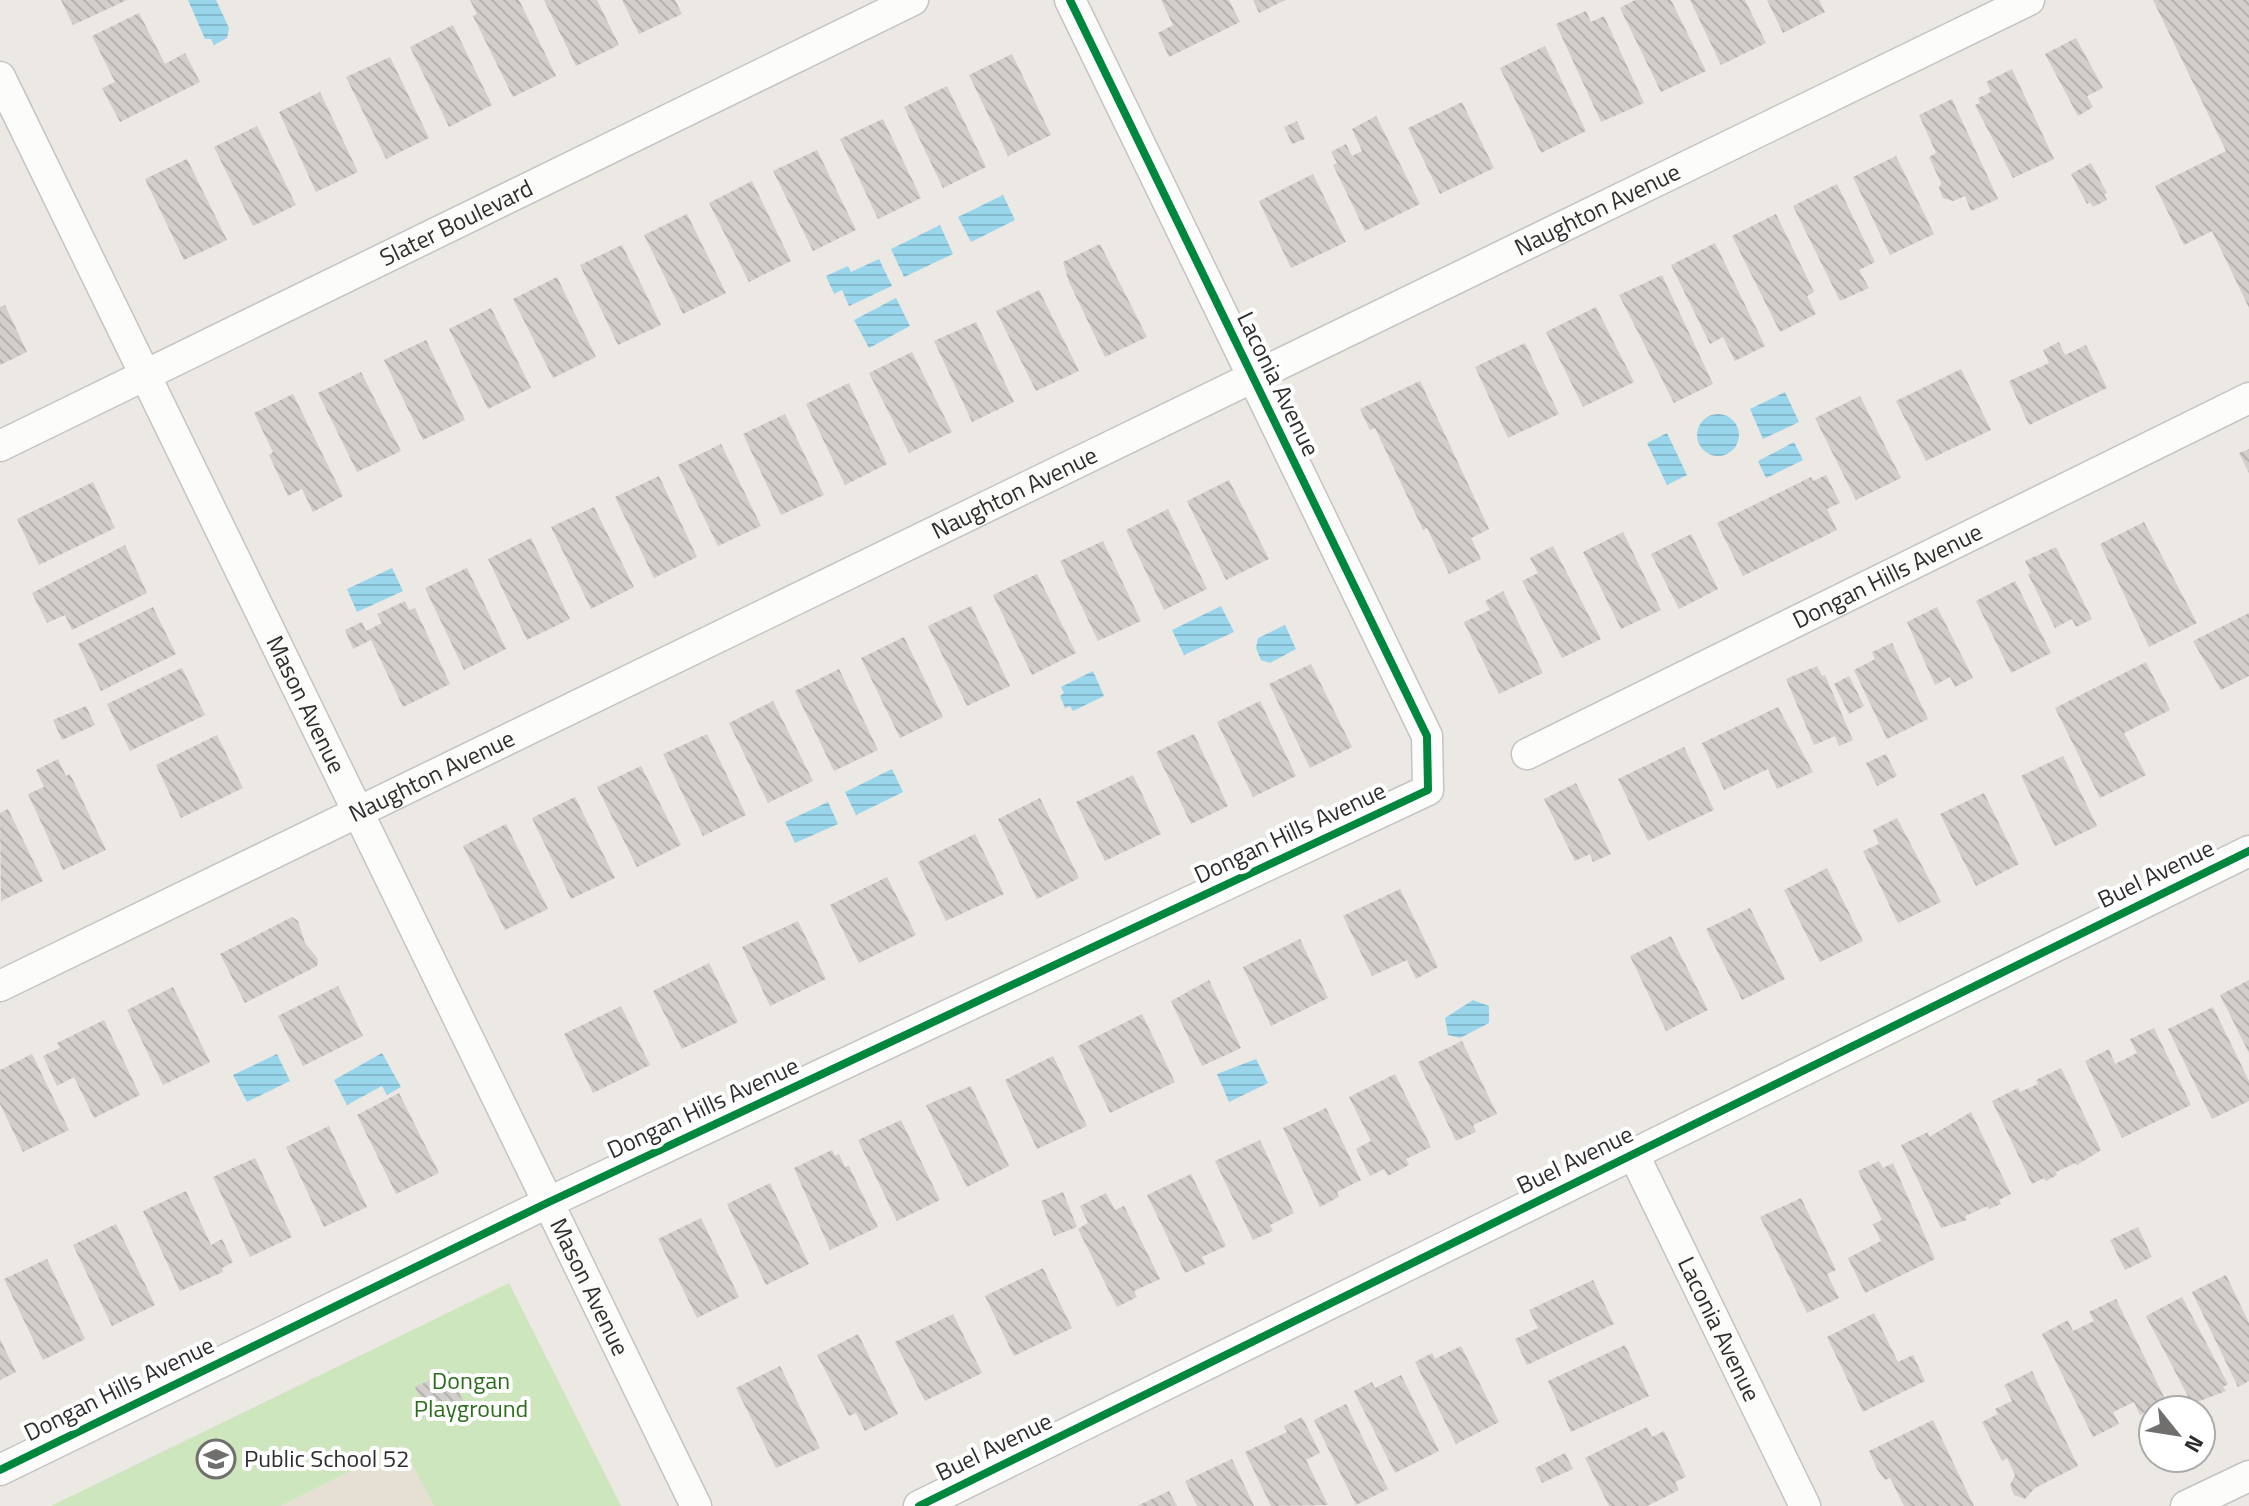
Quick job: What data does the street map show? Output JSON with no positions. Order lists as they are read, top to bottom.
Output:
{
  "streets": {
    "street": [
      "Naughton Avenue",
      "Slater Boulevard",
      "Laconia Avenue",
      "Dongan Hills Avenue",
      "Mason Avenue",
      "Buel Avenue"
    ]
  },
  "crossings": [
    ["Naughton Avenue", "Laconia Avenue"],
    ["Naughton Avenue", "Mason Avenue"],
    ["Slater Boulevard", "Mason Avenue"],
    ["Laconia Avenue", "Dongan Hills Avenue"],
    ["Laconia Avenue", "Buel Avenue"],
    ["Dongan Hills Avenue", "Mason Avenue"]
  ],
  "parks": ["Dongan Playground"],
  "places": {
    "school or university": ["Public School 52"]
  },
  "north": "bottom right"
}
